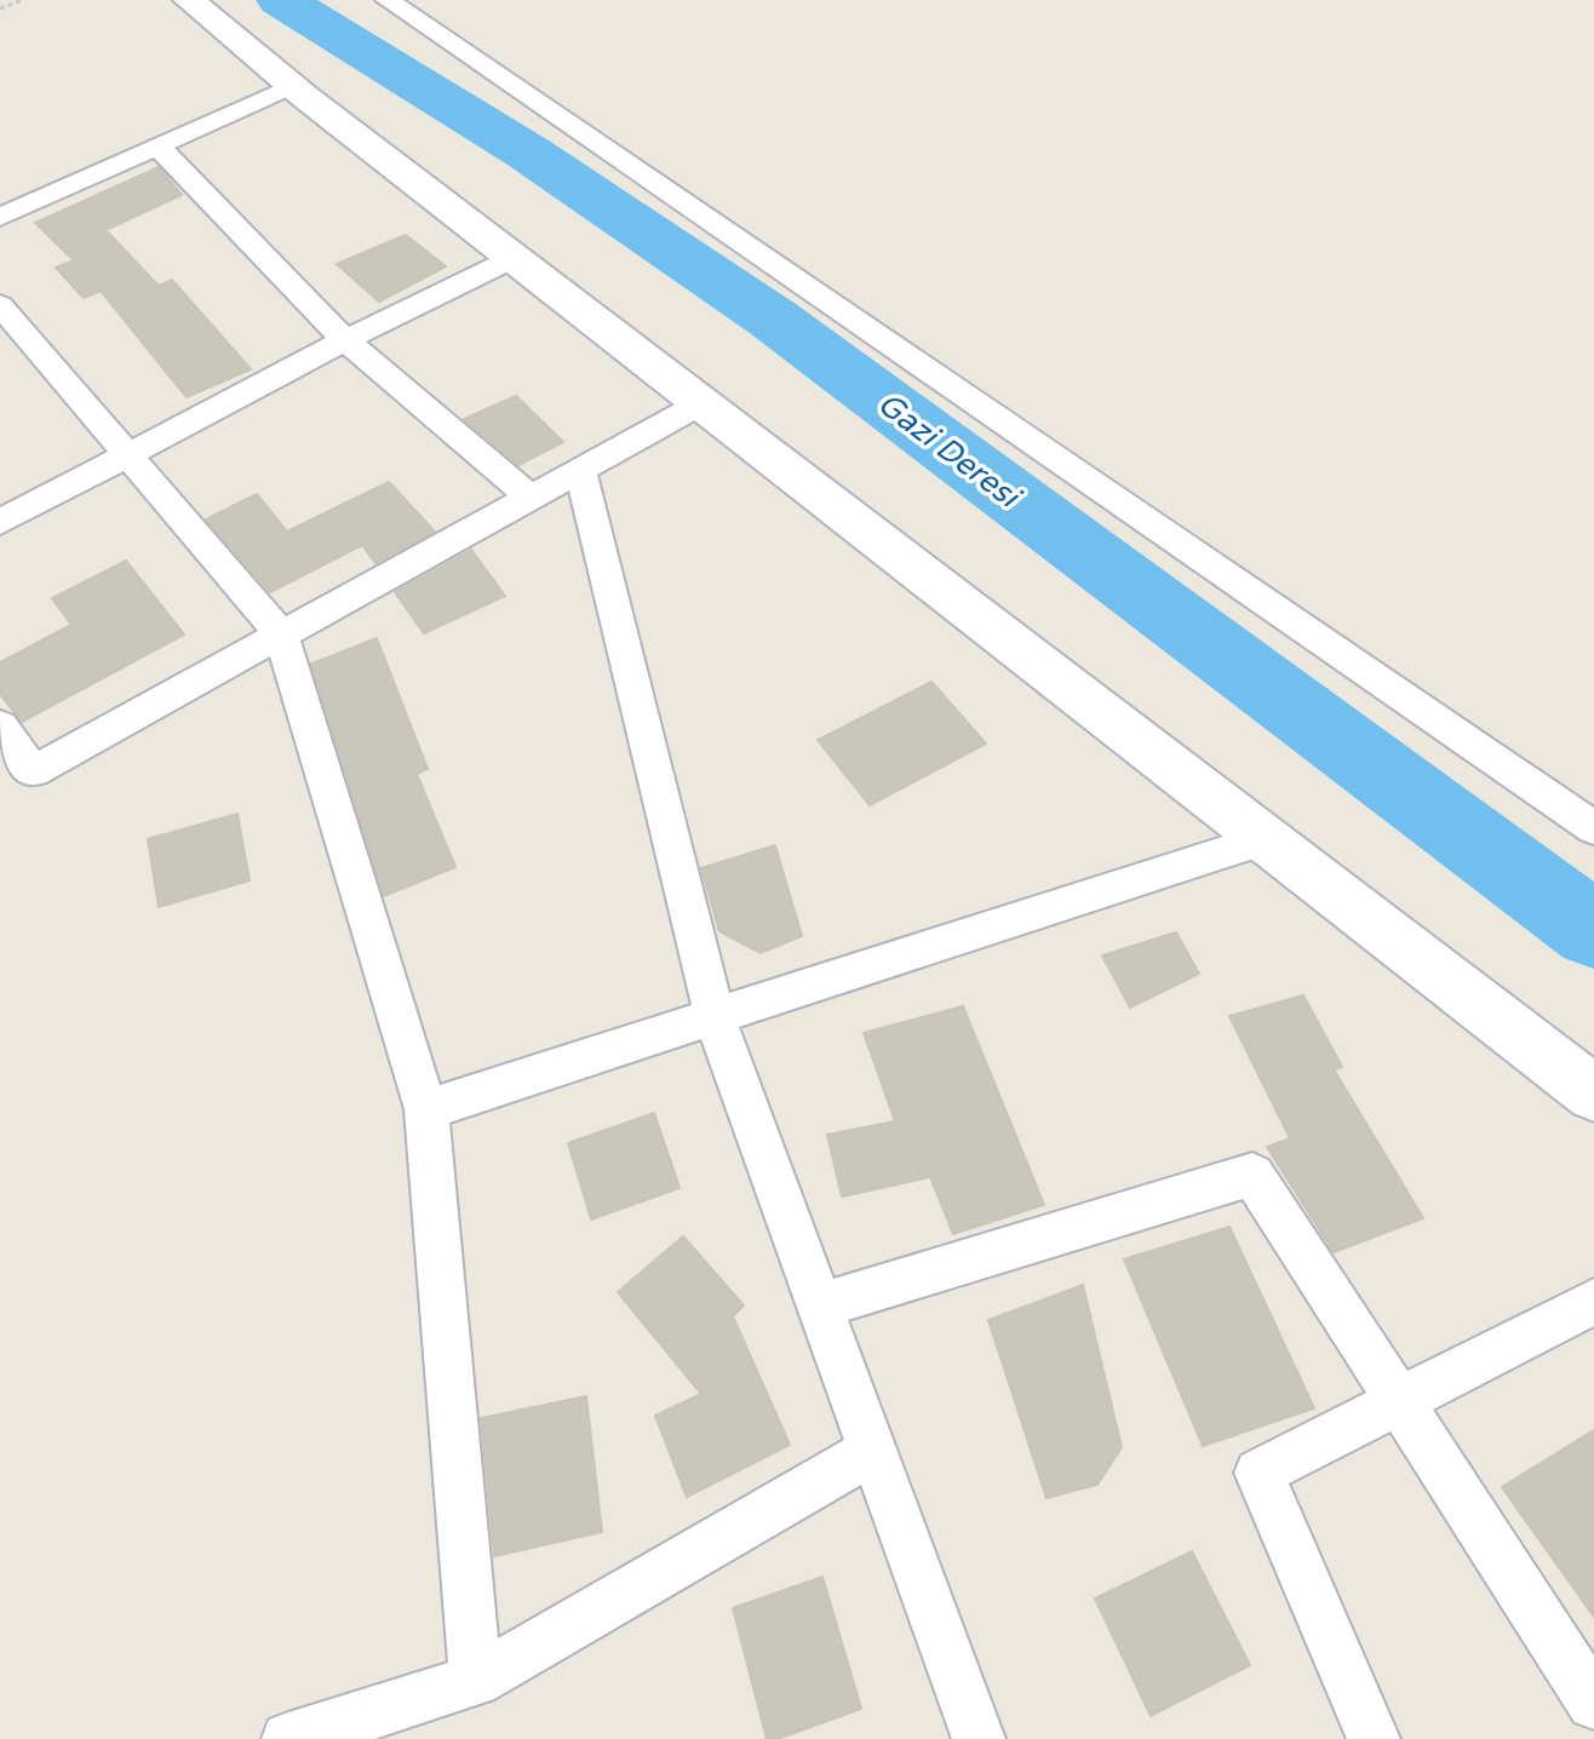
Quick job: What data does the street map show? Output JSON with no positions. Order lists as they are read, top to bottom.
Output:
{
  "water": ["Gazi Deresi"]
}
